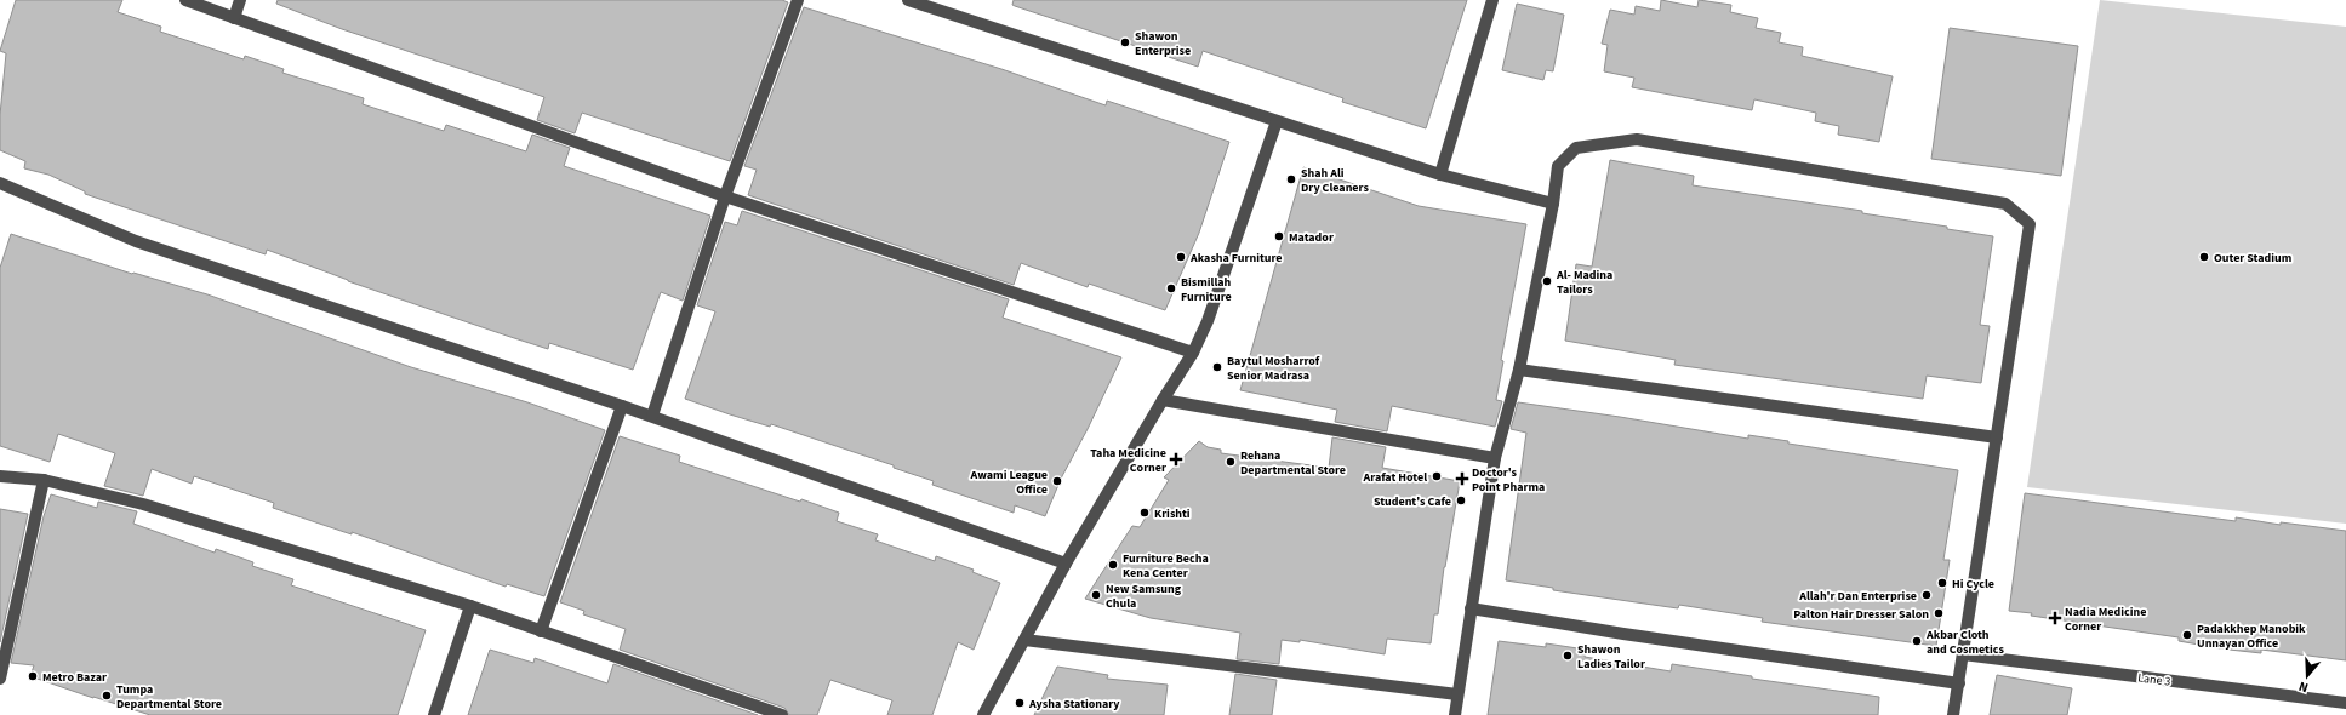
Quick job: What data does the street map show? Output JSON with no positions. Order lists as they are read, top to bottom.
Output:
{
  "streets": {
    "street": ["Lane 3"]
  },
  "places": {
    "other": [
      "Shawon Enterprise",
      "Shah Ali Dry Cleaners",
      "Matador",
      "Akasha Furniture",
      "Outer Stadium",
      "Al- Madina Tailors",
      "Bismillah Furniture",
      "Baytul Mosharrof Senior Madrasa",
      "Rehana Departmental Store",
      "Arafat Hotel",
      "Awami League Office",
      "Student's Cafe",
      "Krishti",
      "Furniture Becha Kena Center",
      "Hi Cycle",
      "New Samsung Chula",
      "Allah'r Dan Enterprise",
      "Palton Hair Dresser Salon",
      "Padakkhep Manobik Unnayan Office",
      "Akbar Cloth and Cosmetics",
      "Shawon Ladies Tailor",
      "Metro Bazar",
      "Tumpa Departmental Store",
      "Aysha Stationary"
    ],
    "health": ["Taha Medicine Corner", "Doctor's Point Pharma", "Nadia Medicine Corner"]
  },
  "north": "bottom"
}
